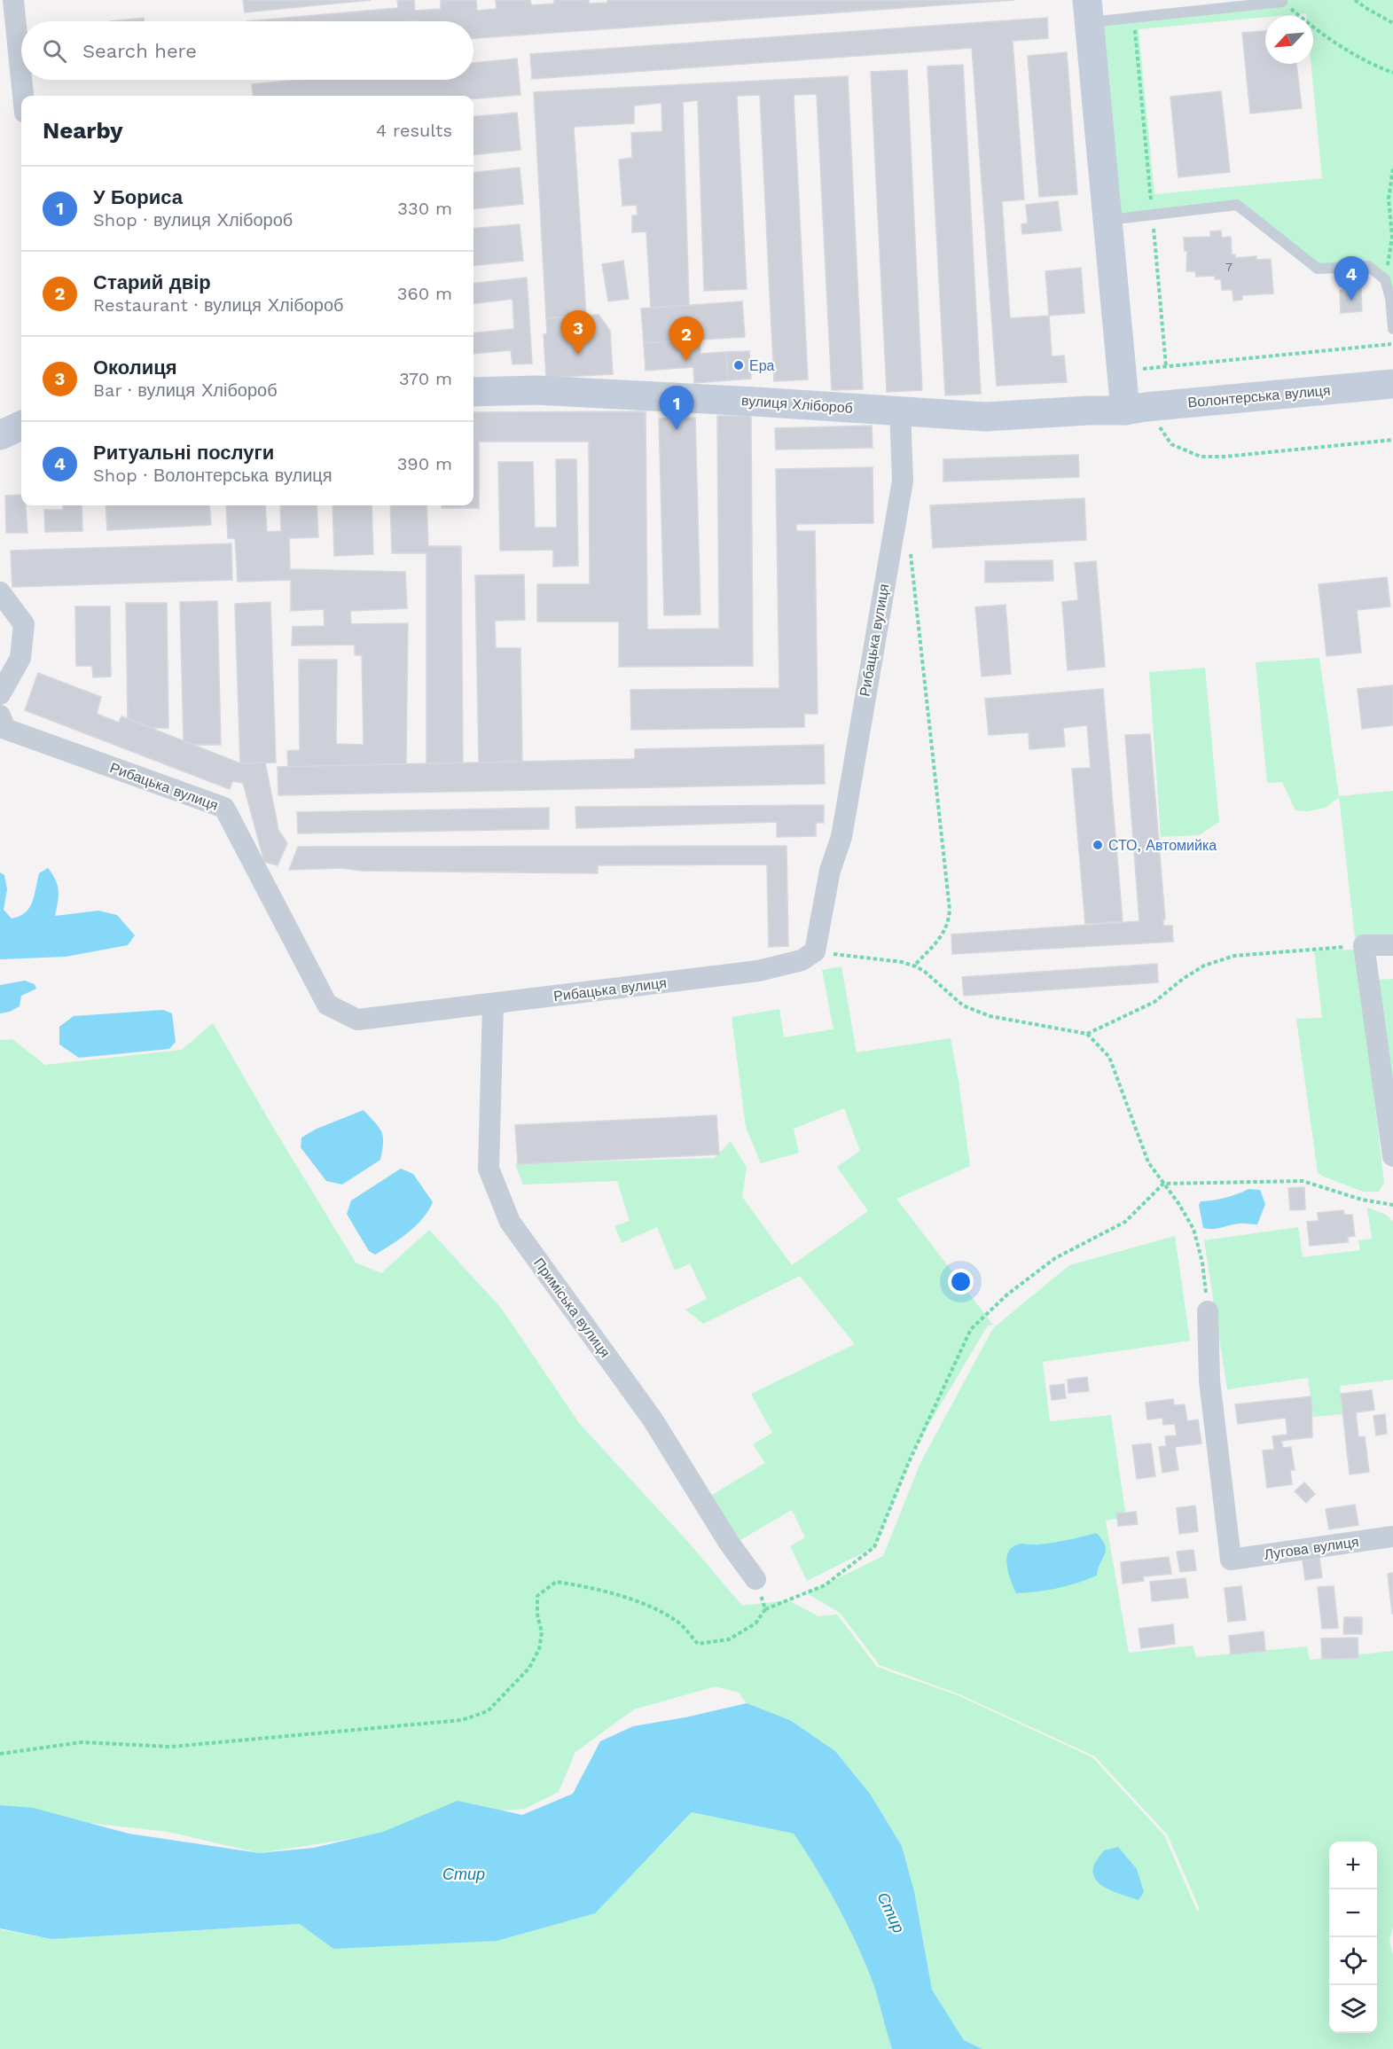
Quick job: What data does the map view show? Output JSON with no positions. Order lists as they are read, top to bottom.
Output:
{
  "streets": {
    "street": [
      "Волонтерська вулиця",
      "вулиця Хлібороб",
      "Рибацька вулиця",
      "Приміська вулиця",
      "Лугова вулиця"
    ]
  },
  "crossings": [
    ["Волонтерська вулиця", "вулиця Хлібороб"],
    ["вулиця Хлібороб", "Рибацька вулиця"],
    ["Рибацька вулиця", "Приміська вулиця"]
  ],
  "water": ["Стир"],
  "places": ["Ера", "СТО, Автомийка"],
  "house_numbers": ["7"],
  "north": "bottom left",
  "page": {
    "search": "Search here",
    "heading": ["Nearby", "4 results"],
    "list": [
      {
        "mark": "1",
        "name": "У Бориса",
        "note": "Shop · вулиця Хлібороб",
        "value": "330 m"
      },
      {
        "mark": "2",
        "name": "Старий двір",
        "note": "Restaurant · вулиця Хлібороб",
        "value": "360 m"
      },
      {
        "mark": "3",
        "name": "Околиця",
        "note": "Bar · вулиця Хлібороб",
        "value": "370 m"
      },
      {
        "mark": "4",
        "name": "Ритуальні послуги",
        "note": "Shop · Волонтерська вулиця",
        "value": "390 m"
      }
    ],
    "pins": [
      "4",
      "3",
      "2",
      "1"
    ],
    "map_buttons": ["+", "−"]
  }
}
